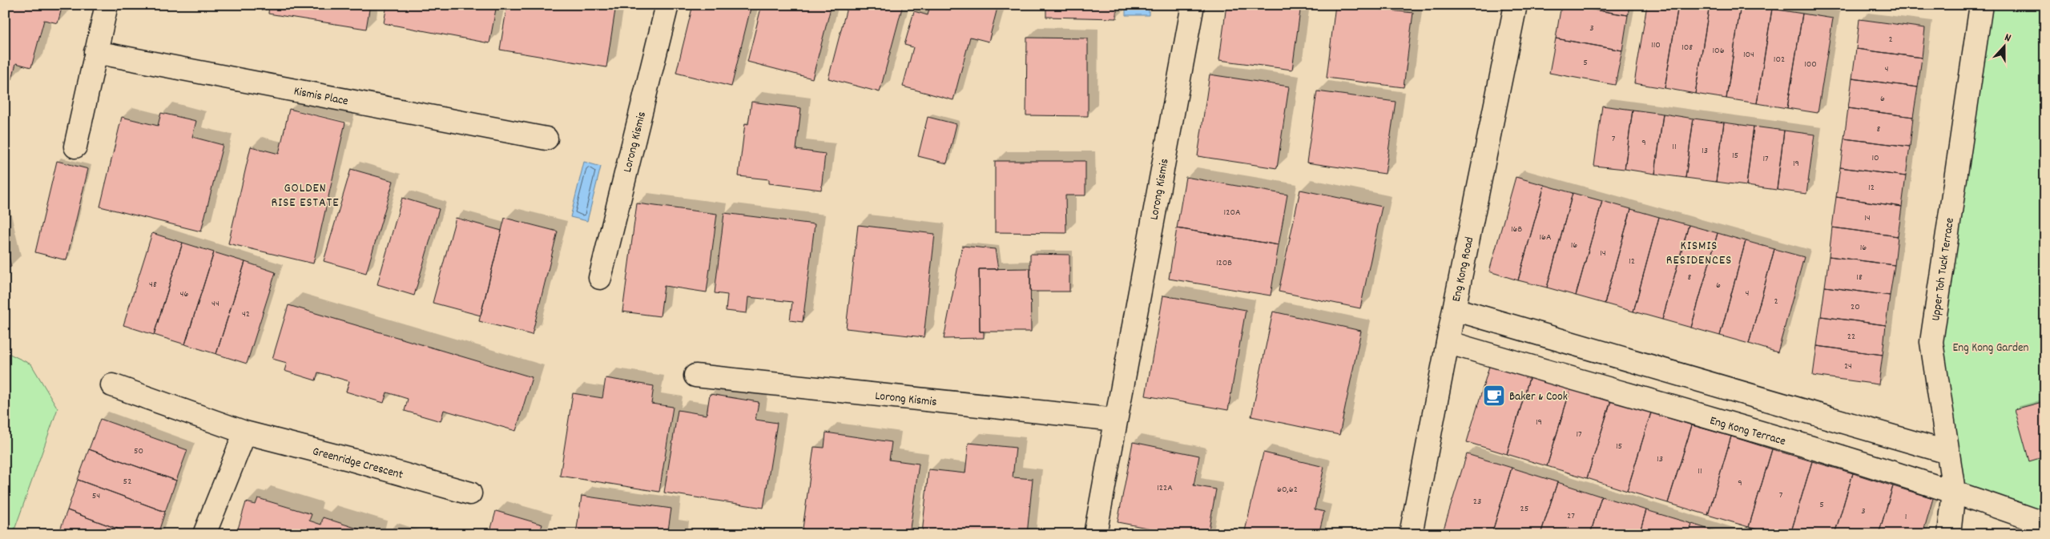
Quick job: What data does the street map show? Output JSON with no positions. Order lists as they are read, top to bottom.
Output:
{
  "streets": {
    "street": [
      "Kismis Place",
      "Lorong Kismis",
      "Eng Kong Road",
      "Upper Toh Tuck Terrace",
      "Eng Kong Terrace",
      "Greenridge Crescent"
    ]
  },
  "crossings": [
    ["Eng Kong Road", "Eng Kong Terrace"],
    ["Upper Toh Tuck Terrace", "Eng Kong Terrace"]
  ],
  "districts": ["GOLDEN RISE ESTATE", "KISMIS RESIDENCES"],
  "parks": ["Eng Kong Garden"],
  "places": {
    "cafe": ["Baker & Cook"]
  },
  "house_numbers": [
    "3",
    "2",
    "110",
    "108",
    "106",
    "104",
    "102",
    "5",
    "100",
    "4",
    "6",
    "8",
    "7",
    "9",
    "11",
    "13",
    "15",
    "10",
    "17",
    "19",
    "12",
    "120A",
    "14",
    "16B",
    "16A",
    "16",
    "16",
    "14",
    "12",
    "120B",
    "8",
    "18",
    "48",
    "6",
    "4",
    "46",
    "2",
    "44",
    "20",
    "42",
    "22",
    "24",
    "19",
    "17",
    "15",
    "50",
    "13",
    "11",
    "52",
    "9",
    "122A",
    "60,62",
    "7",
    "54",
    "23",
    "5",
    "25",
    "3",
    "27",
    "1"
  ],
  "north": "top"
}
